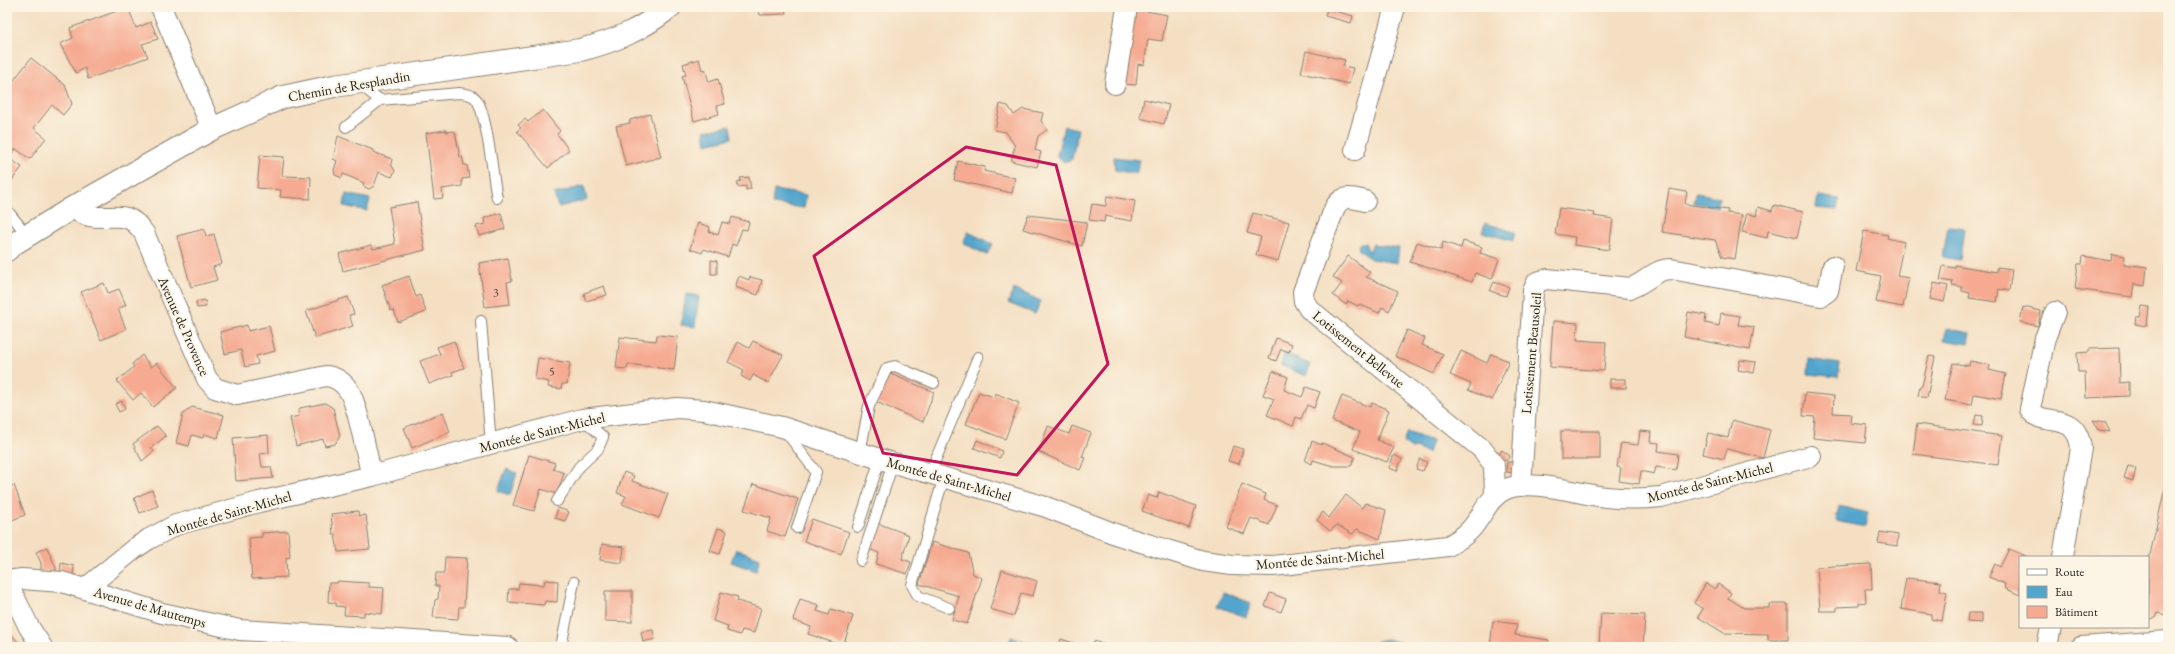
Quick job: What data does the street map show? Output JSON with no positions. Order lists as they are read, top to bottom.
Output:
{
  "streets": {
    "street": [
      "Chemin de Resplandin",
      "Avenue de Provence",
      "Lotissement Bellevue",
      "Lotissement Beausoleil",
      "Montée de Saint-Michel",
      "Avenue de Mautemps"
    ]
  },
  "crossings": [
    ["Chemin de Resplandin", "Avenue de Provence"],
    ["Avenue de Provence", "Montée de Saint-Michel"],
    ["Lotissement Bellevue", "Montée de Saint-Michel"],
    ["Lotissement Beausoleil", "Montée de Saint-Michel"],
    ["Montée de Saint-Michel", "Avenue de Mautemps"]
  ],
  "house_numbers": ["3", "5"],
  "legend": ["Route", "Eau", "Bâtiment"]
}
